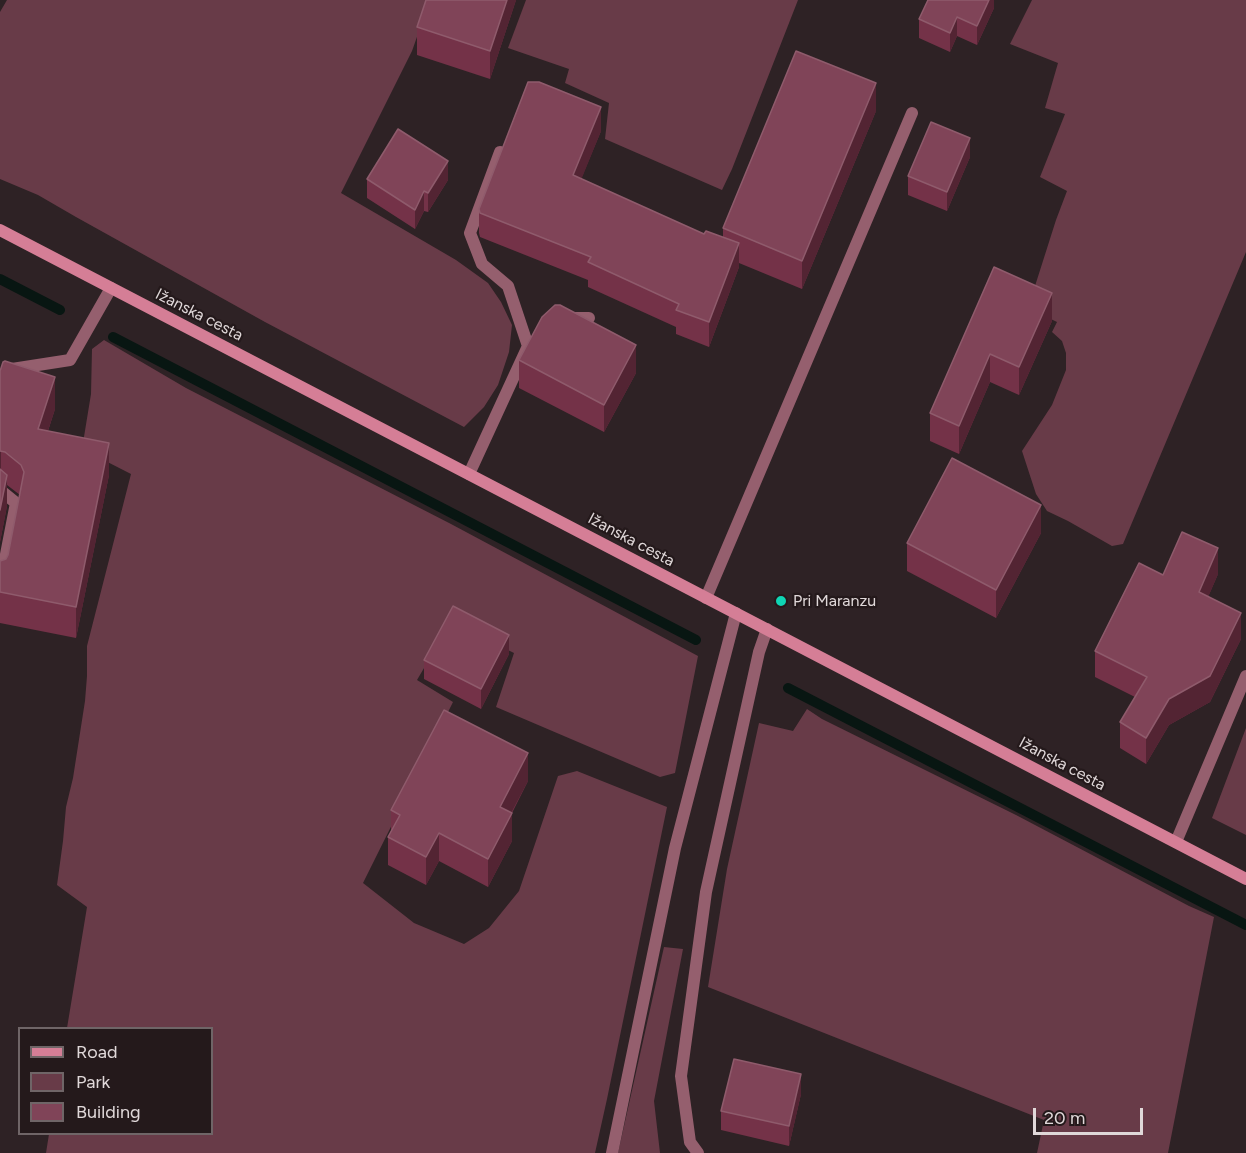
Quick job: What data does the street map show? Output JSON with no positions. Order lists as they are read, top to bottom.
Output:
{
  "streets": {
    "street": ["Ižanska cesta"]
  },
  "places": ["Pri Maranzu"],
  "legend": ["Road", "Park", "Building"],
  "scale_bar": "20 m"
}
